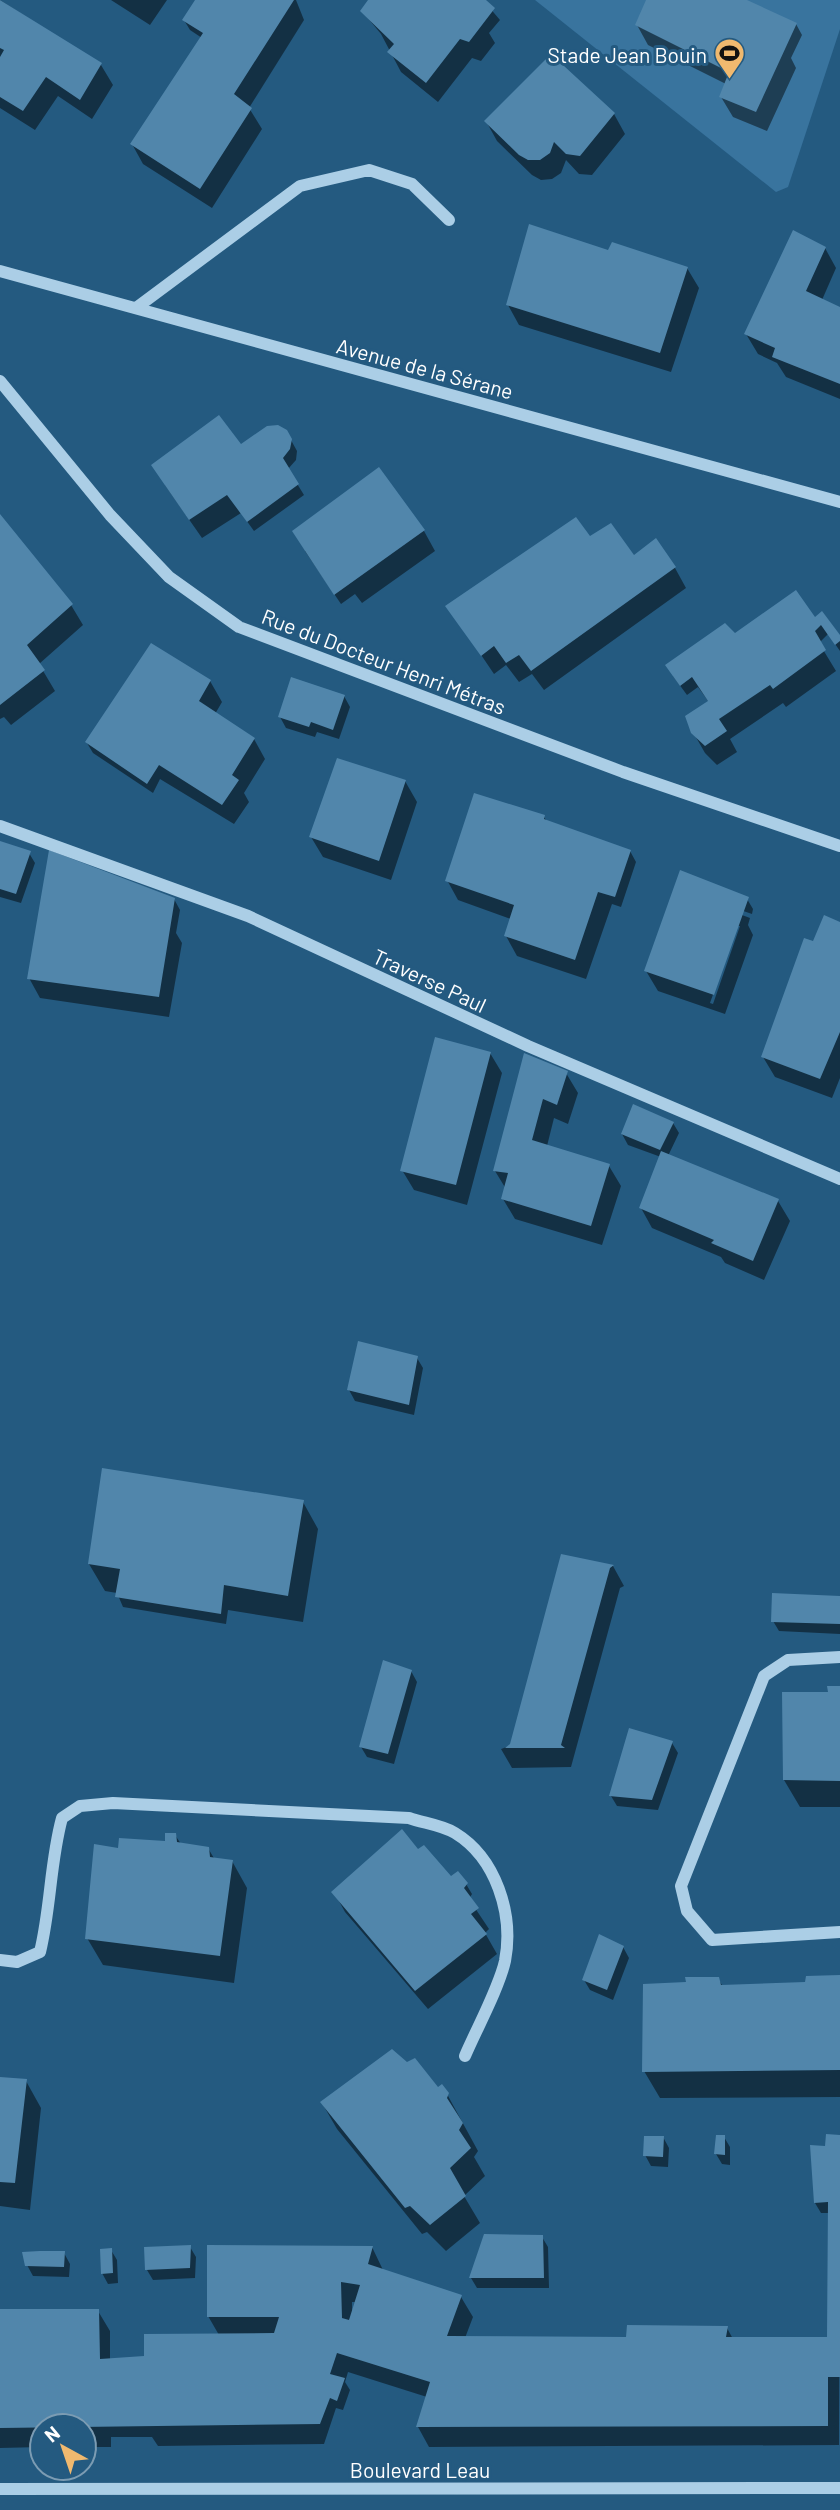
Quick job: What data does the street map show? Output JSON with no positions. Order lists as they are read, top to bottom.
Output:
{
  "streets": {
    "street": [
      "Avenue de la Sérane",
      "Rue du Docteur Henri Métras",
      "Traverse Paul",
      "Boulevard Leau"
    ]
  },
  "places": {
    "sports": ["Stade Jean Bouin"]
  },
  "north": "top left"
}
